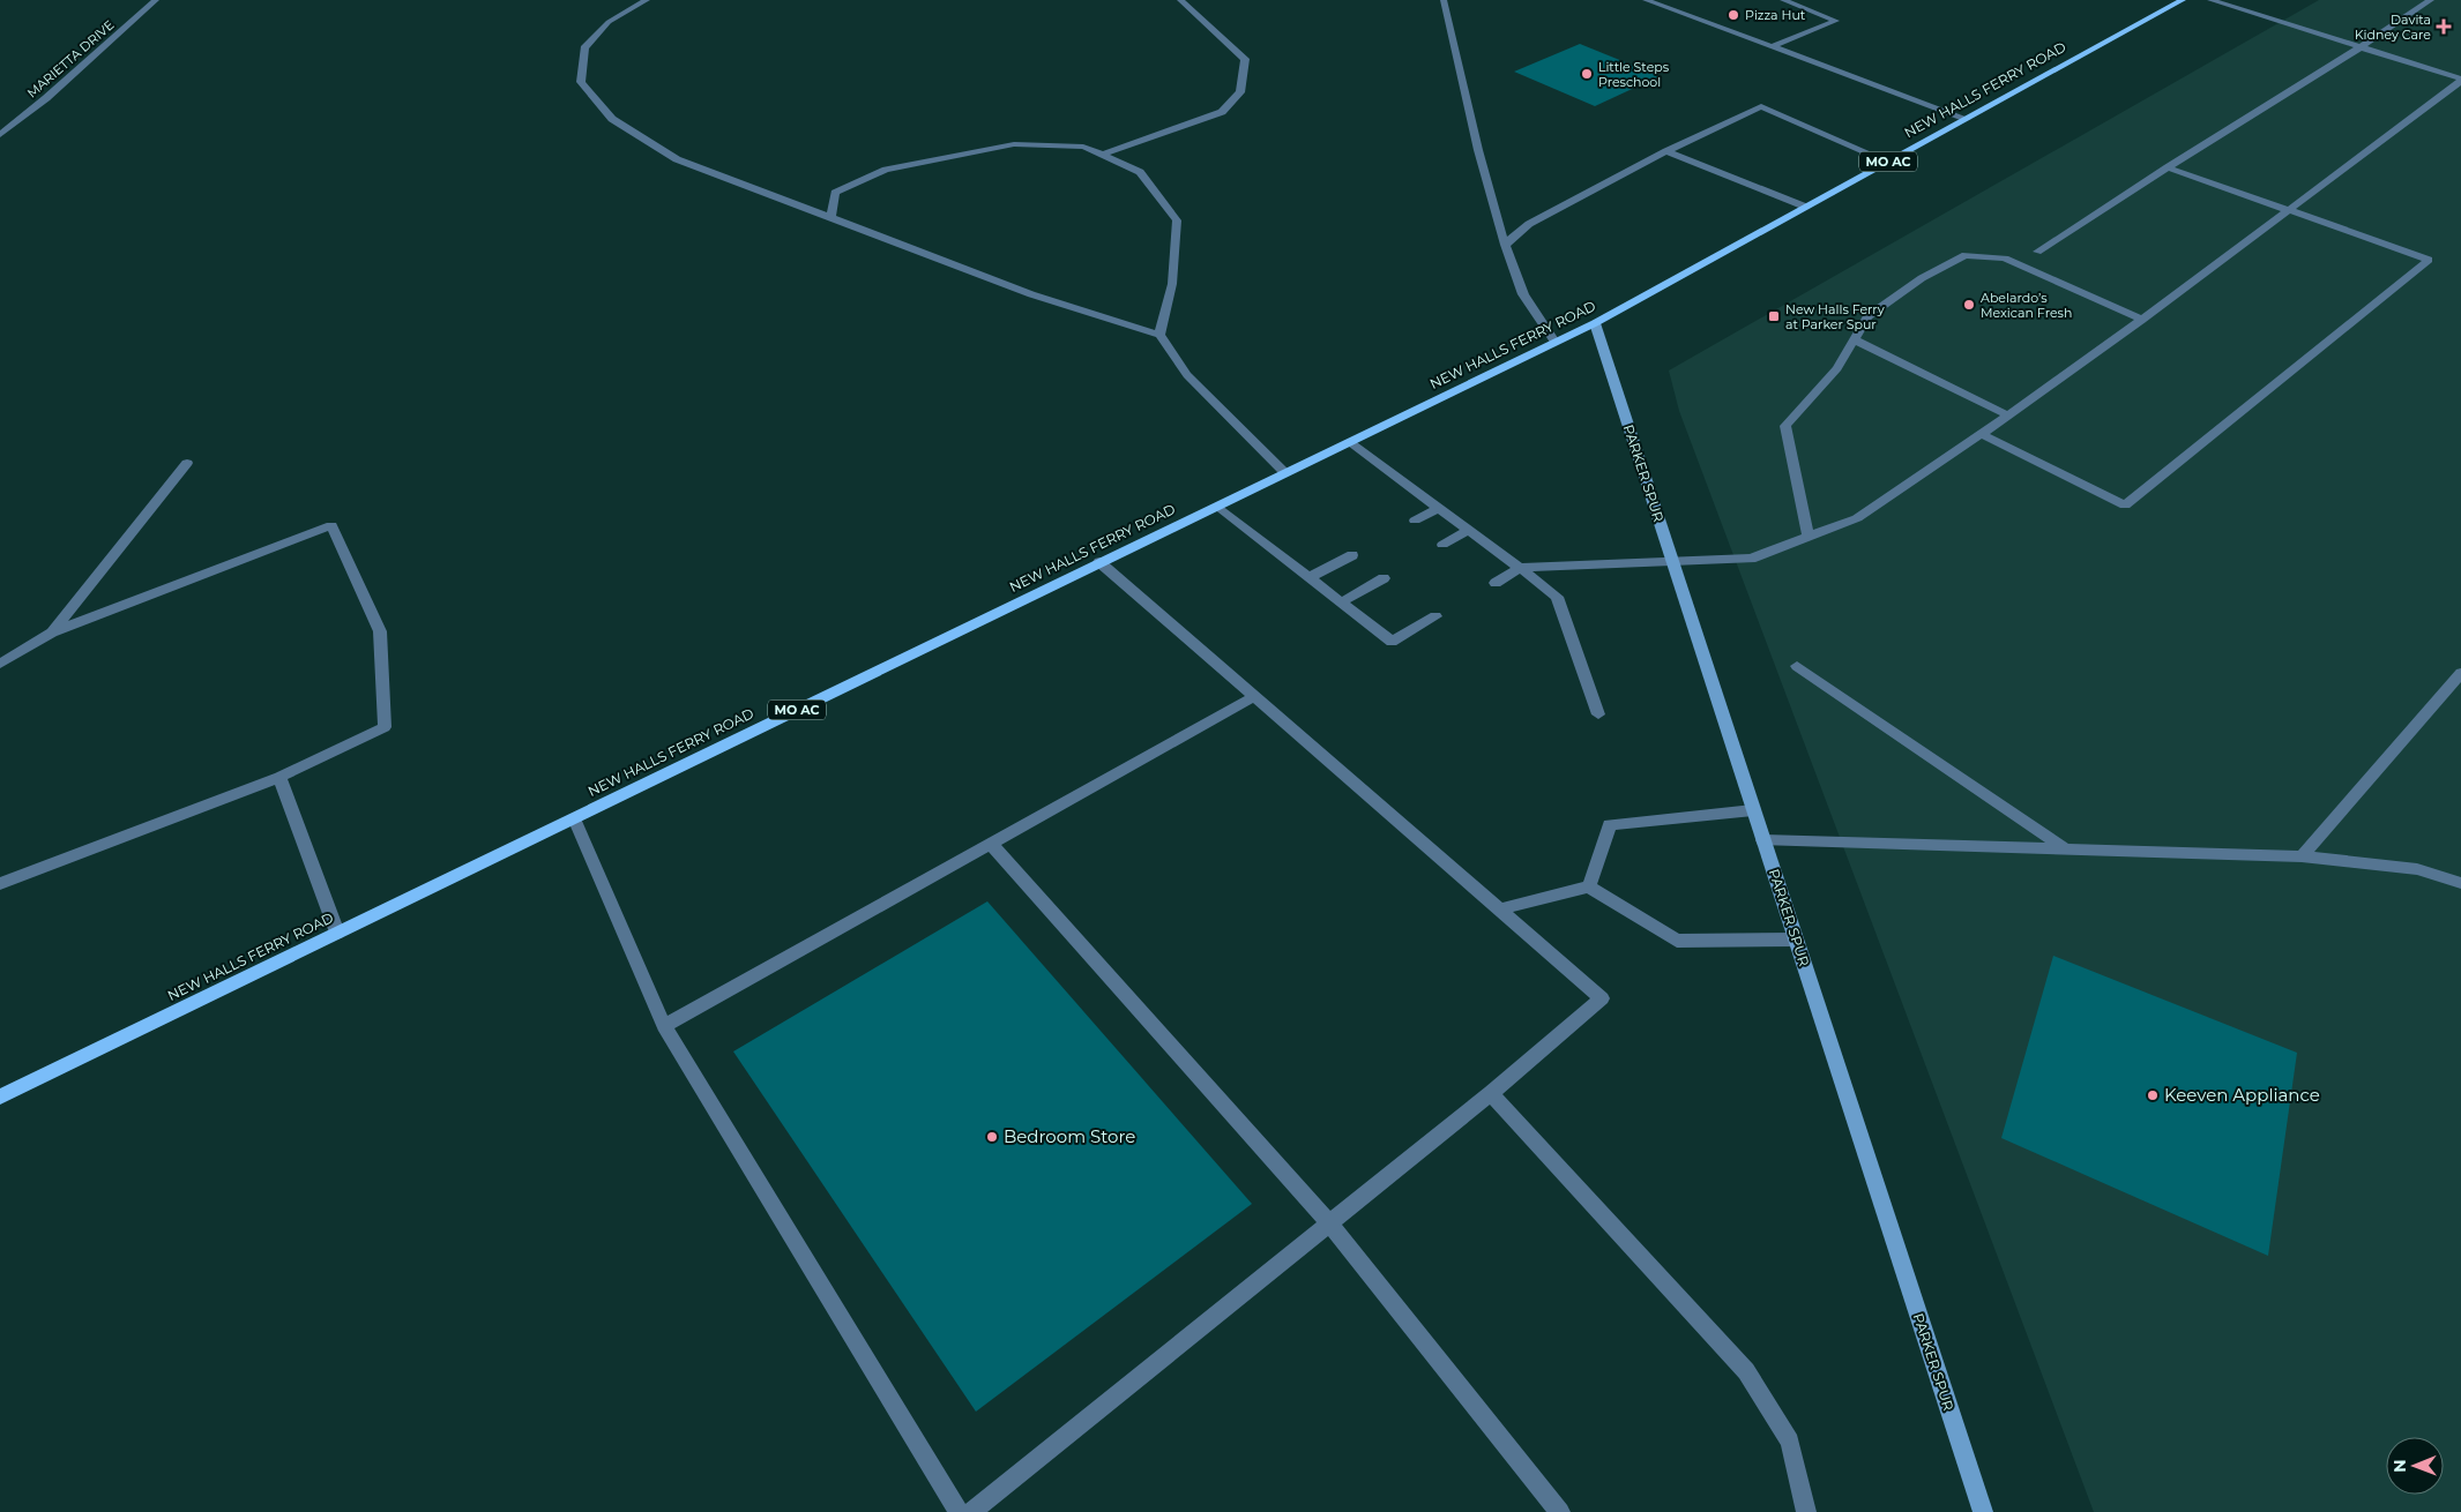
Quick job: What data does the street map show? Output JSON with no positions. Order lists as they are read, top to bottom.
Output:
{
  "streets": {
    "main road": ["NEW HALLS FERRY ROAD", "MO AC"],
    "street": ["MARIETTA DRIVE", "PARKER SPUR"]
  },
  "crossings": [
    ["NEW HALLS FERRY ROAD", "PARKER SPUR"]
  ],
  "places": {
    "other": [
      "Pizza Hut",
      "Little Steps Preschool",
      "Abelardo’s Mexican Fresh",
      "Keeven Appliance",
      "Bedroom Store"
    ],
    "health": ["Davita Kidney Care"],
    "transit": ["New Halls Ferry at Parker Spur"]
  },
  "north": "left"
}
